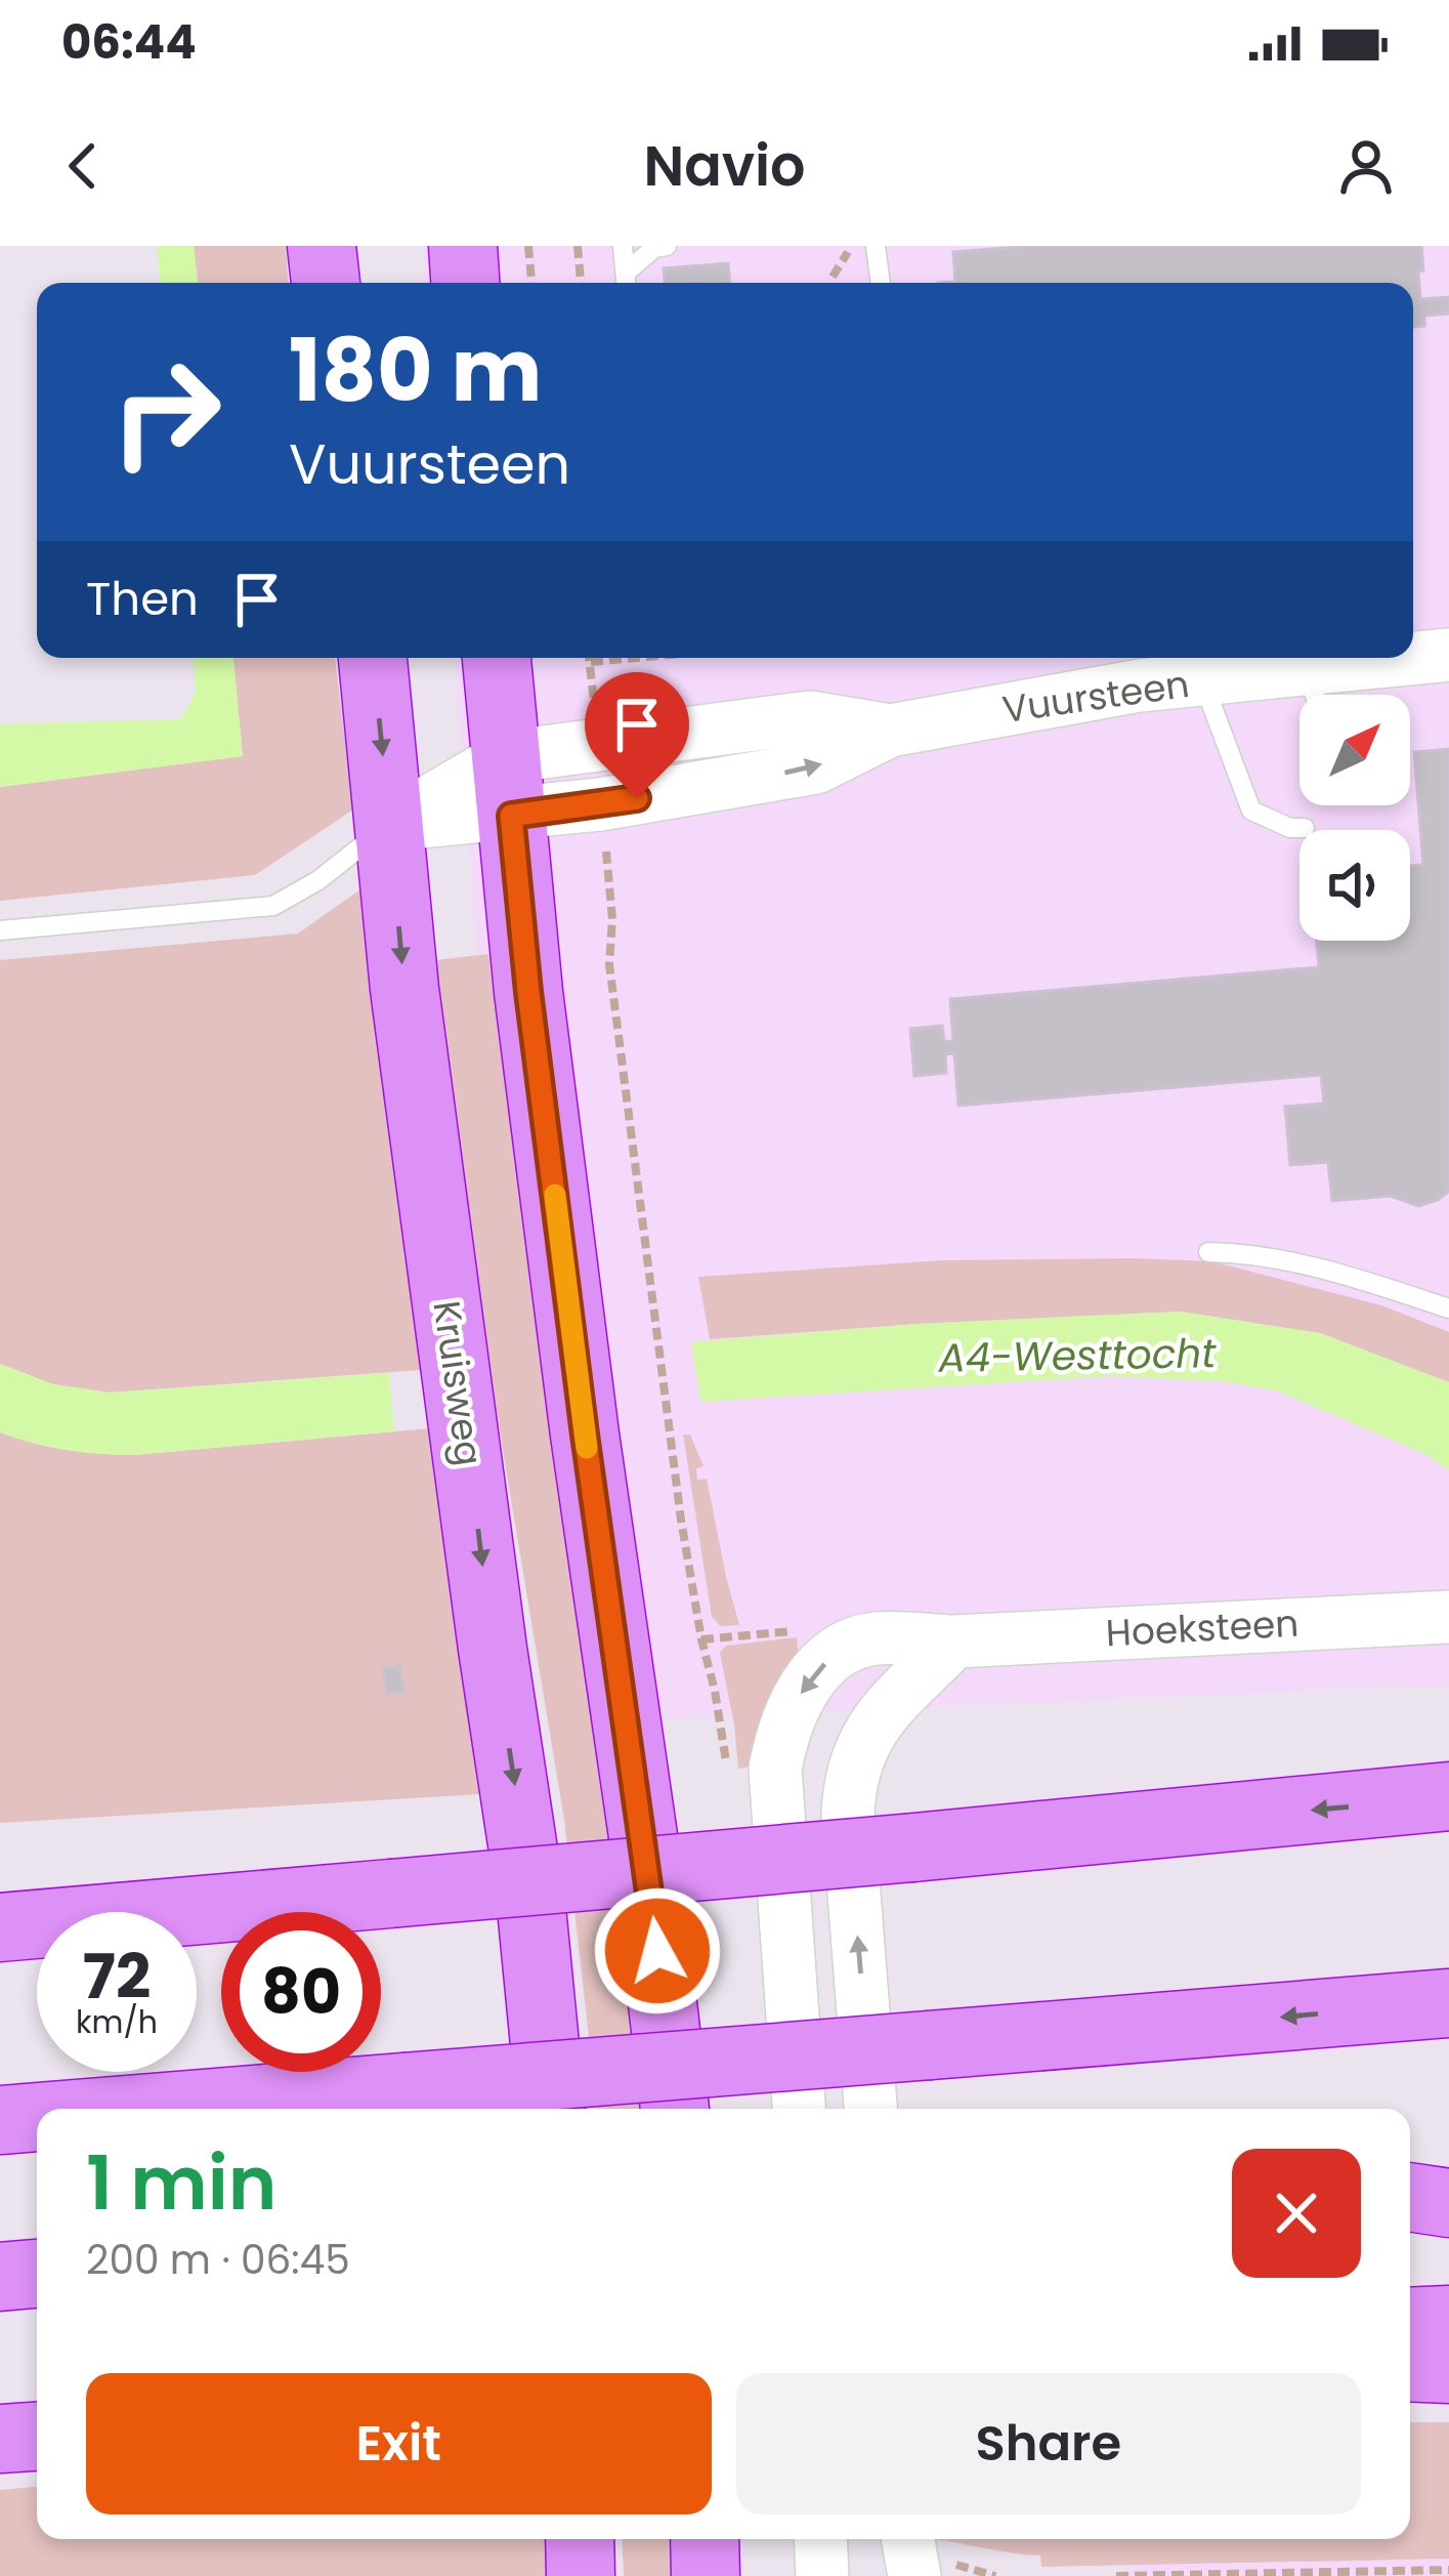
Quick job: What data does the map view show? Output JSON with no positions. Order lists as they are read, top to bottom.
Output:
{
  "streets": {
    "highway": ["Kruisweg"],
    "street": ["Vuursteen", "Hoeksteen"]
  },
  "crossings": [
    ["Vuursteen", "Kruisweg"]
  ],
  "water": ["A4-Westtocht"],
  "north": "top right",
  "page": {
    "status": "06:44",
    "header": "Navio",
    "turn": ["180 m", "Vuursteen"],
    "then": "Then",
    "speed": "72 km/h",
    "limit": "80",
    "heading": ["1 min", "200 m · 06:45"],
    "buttons": ["Exit", "Share"]
  }
}
